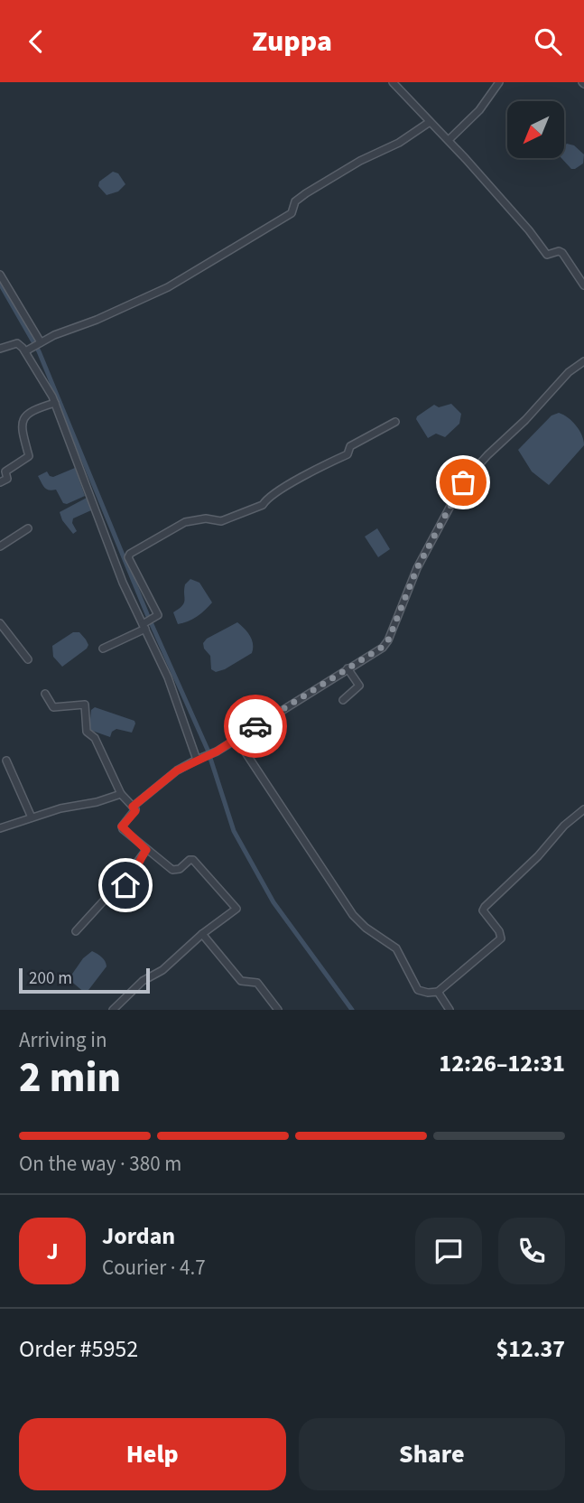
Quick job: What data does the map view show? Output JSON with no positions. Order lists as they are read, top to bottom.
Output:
{
  "scale_bar": "200 m",
  "north": "bottom left",
  "page": {
    "header": "Zuppa",
    "scale": "200 m",
    "heading": ["2 min", "Arriving in", "12:26–12:31"],
    "panel": [
      "Jordan",
      "Courier · 4.7",
      "Order #5952",
      "$12.37"
    ],
    "bar": "On the way · 380 m",
    "round": "J",
    "buttons": ["Help", "Share"]
  }
}
